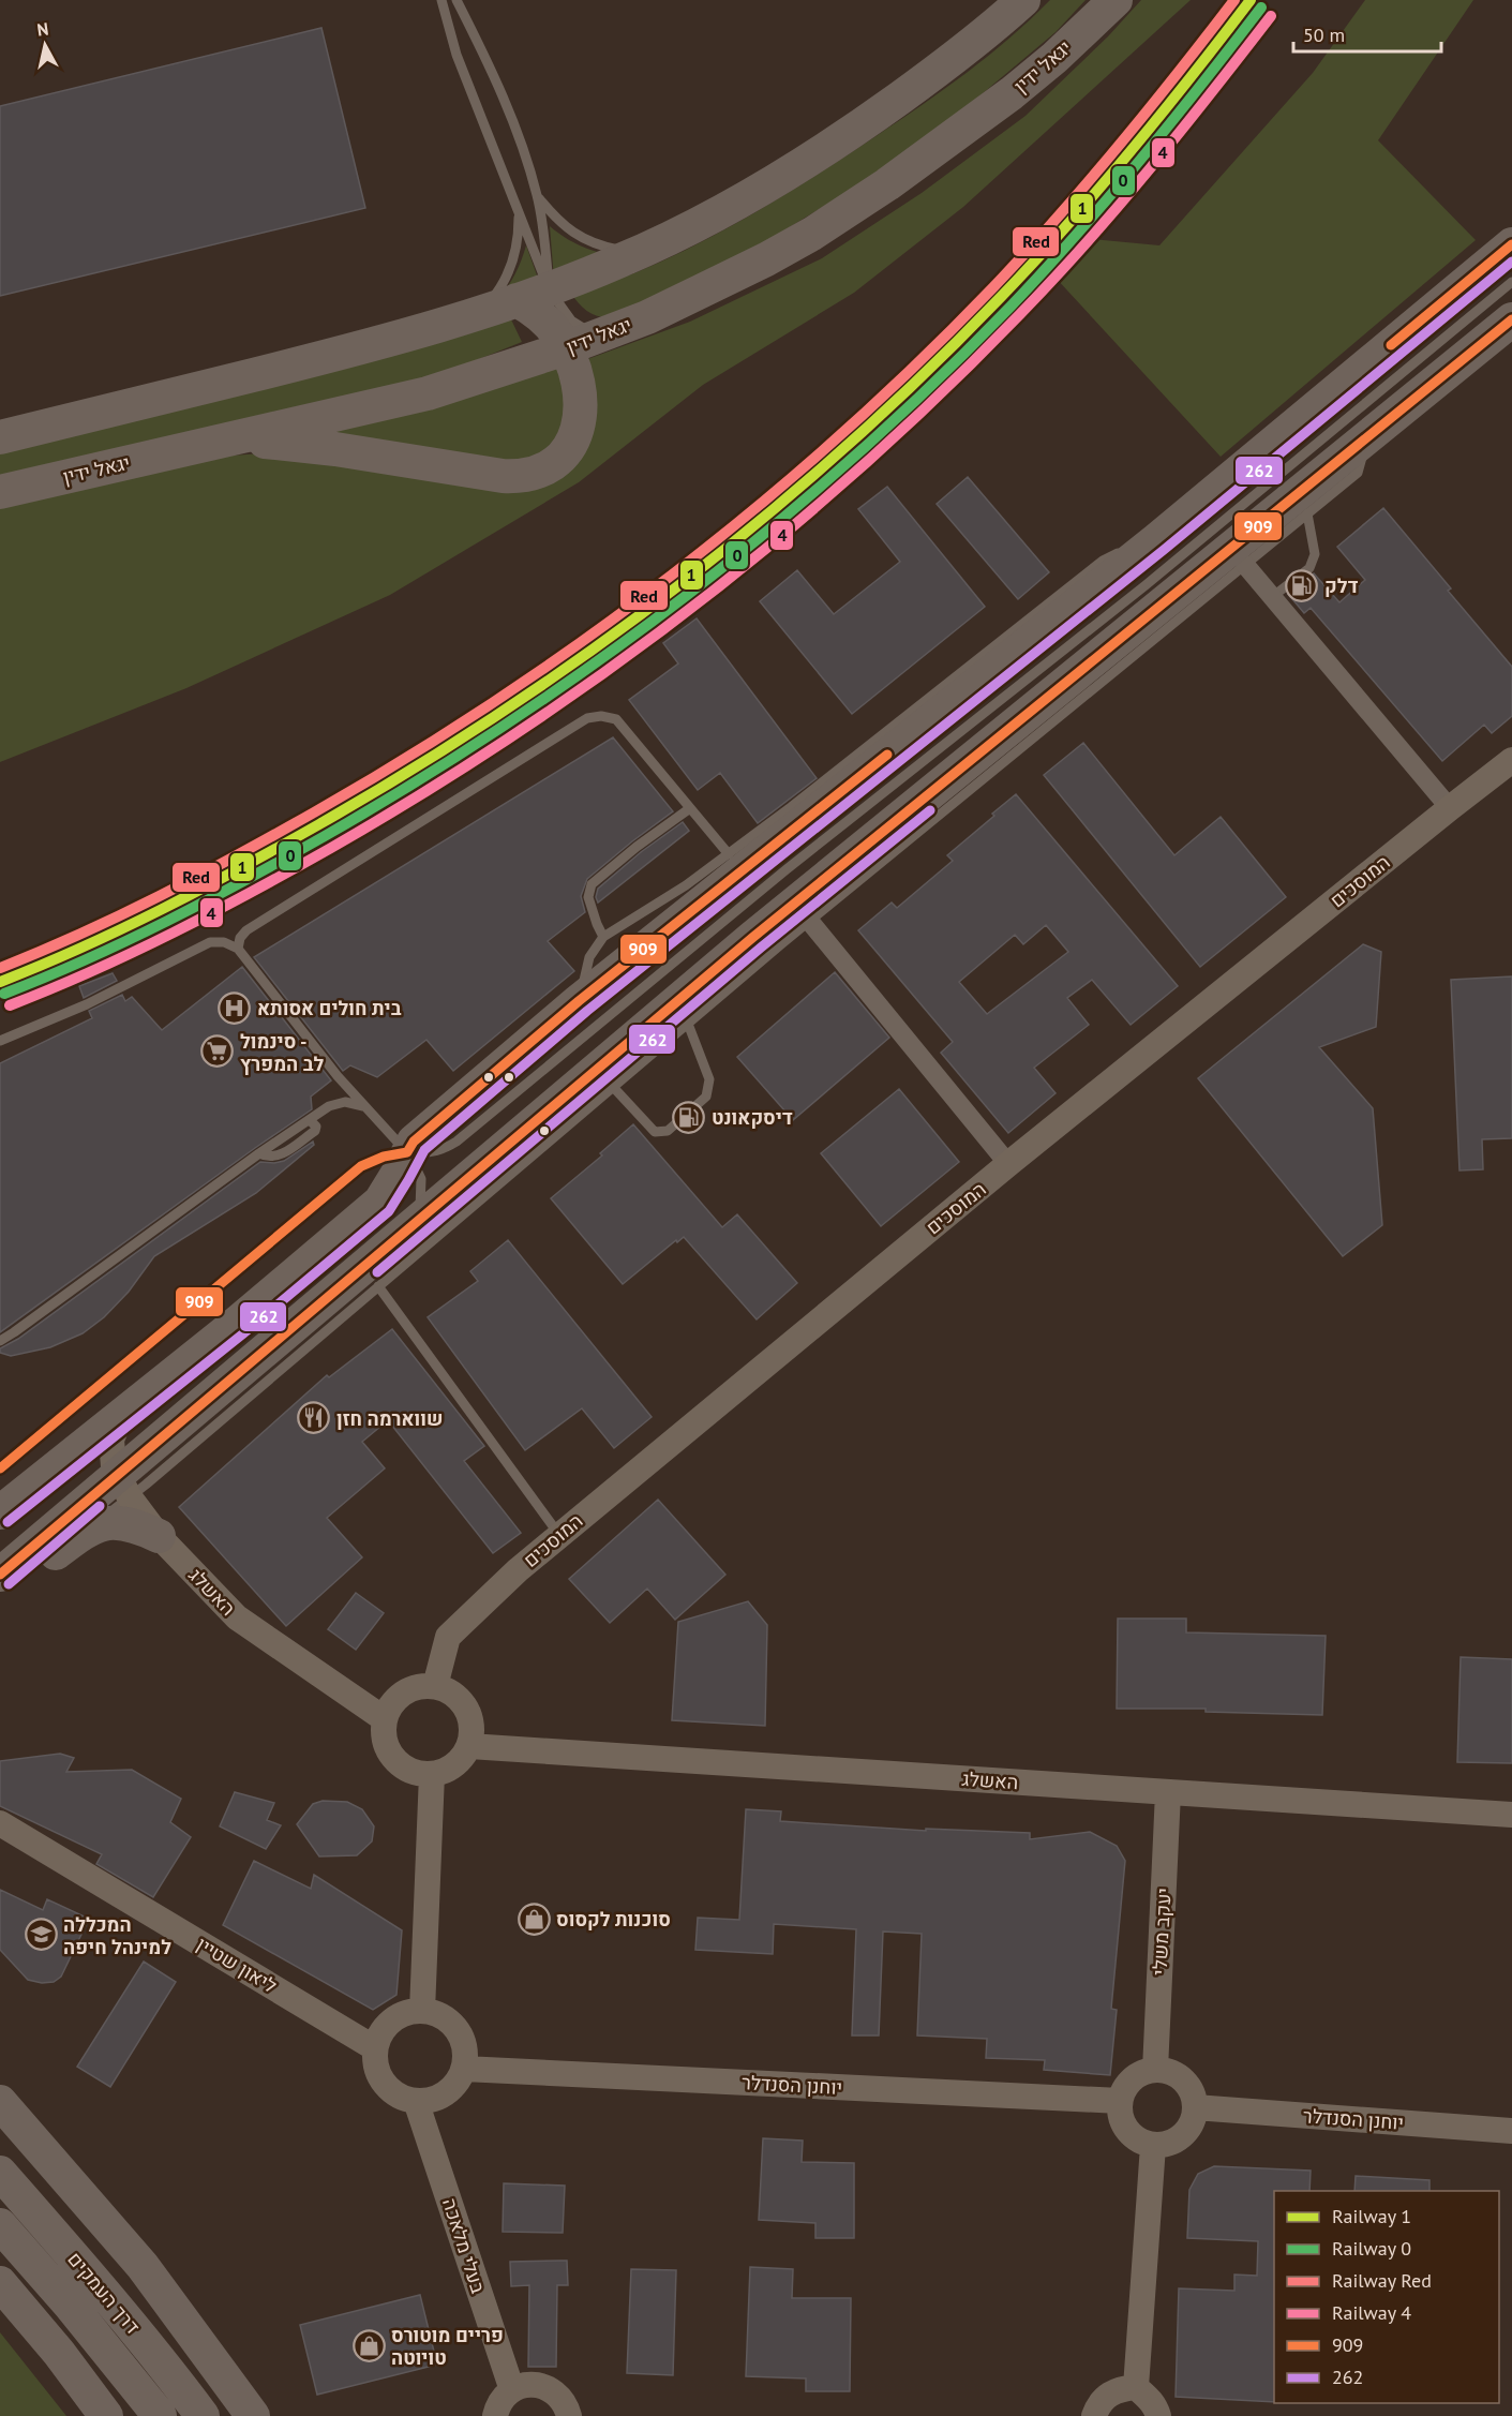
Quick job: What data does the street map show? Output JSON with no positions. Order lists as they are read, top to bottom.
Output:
{
  "streets": {
    "highway": ["יגאל ידין", "דרך העמקים"],
    "street": [
      "המוסכים",
      "האשלג",
      "יעקב משלי",
      "ליאון שטיין",
      "יוחנן הסנדלר",
      "בעלי מלאכה"
    ]
  },
  "crossings": [
    ["המוסכים", "האשלג"],
    ["האשלג", "יעקב משלי"],
    ["יעקב משלי", "יוחנן הסנדלר"],
    ["ליאון שטיין", "יוחנן הסנדלר"],
    ["ליאון שטיין", "בעלי מלאכה"],
    ["יוחנן הסנדלר", "בעלי מלאכה"]
  ],
  "places": {
    "fuel station": ["דלק", "דיסקאונט"],
    "hospital": ["בית חולים אסותא"],
    "supermarket": ["סינמול - לב המפרץ"],
    "restaurant": ["שווארמה חזן"],
    "shop": ["סוכנות לקסוס", "פריים מוטורס טויוטה"],
    "school or university": ["המכללה למינהל חיפה"]
  },
  "lines": [
    "rail line 1",
    "rail line Red",
    "rail line 0",
    "rail line 4",
    "transit line 909",
    "transit line 262"
  ],
  "legend": [
    "Railway 1",
    "Railway 0",
    "Railway Red",
    "Railway 4",
    "909",
    "262"
  ],
  "scale_bar": "50 m",
  "north": "top"
}
